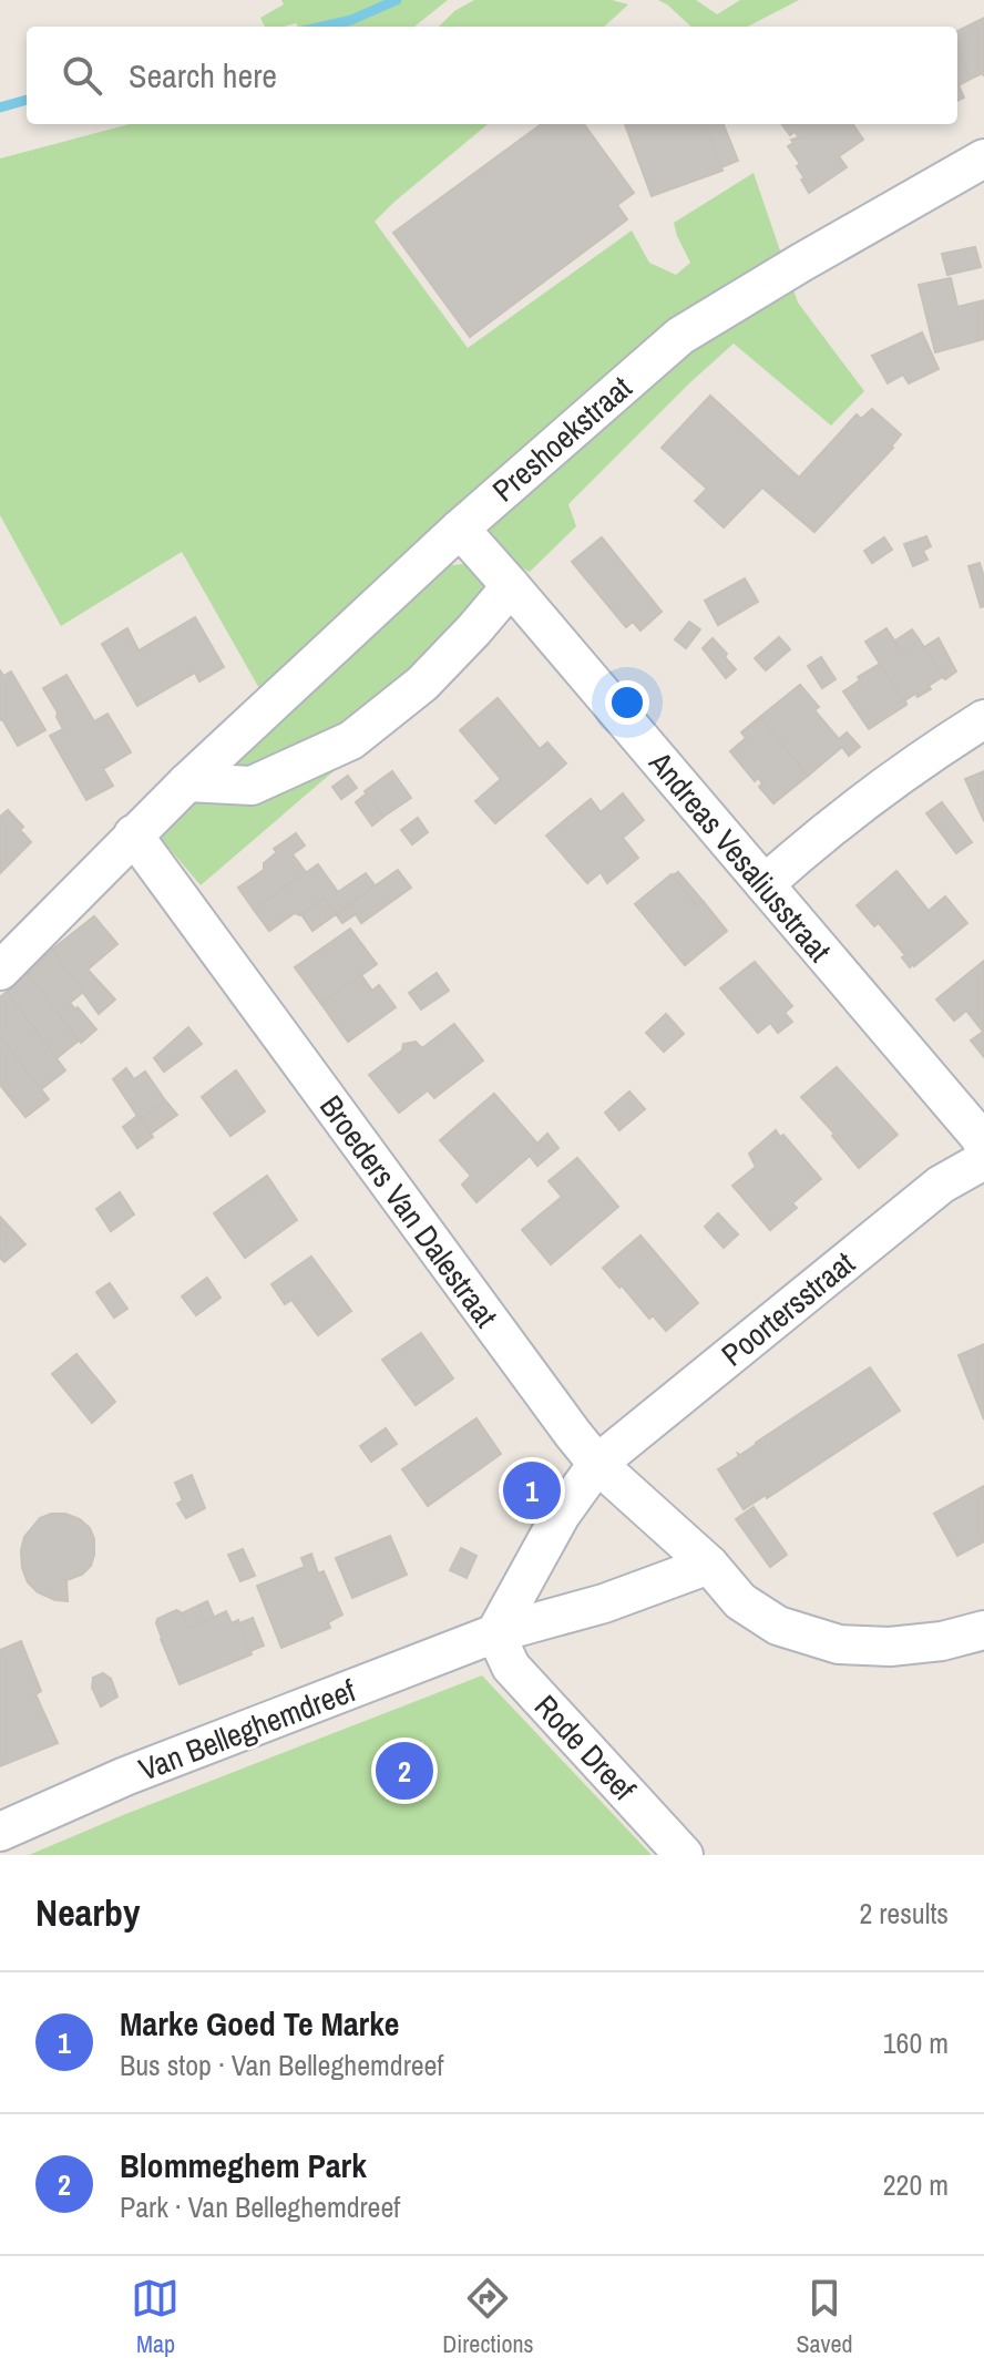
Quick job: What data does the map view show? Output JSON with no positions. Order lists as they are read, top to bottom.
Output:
{
  "streets": {
    "street": [
      "Preshoekstraat",
      "Andreas Vesaliusstraat",
      "Broeders Van Dalestraat",
      "Poortersstraat",
      "Van Belleghemdreef",
      "Rode Dreef"
    ]
  },
  "crossings": [
    ["Preshoekstraat", "Andreas Vesaliusstraat"],
    ["Preshoekstraat", "Broeders Van Dalestraat"],
    ["Broeders Van Dalestraat", "Poortersstraat"],
    ["Broeders Van Dalestraat", "Van Belleghemdreef"],
    ["Van Belleghemdreef", "Rode Dreef"]
  ],
  "page": {
    "search": "Search here",
    "pins": ["1", "2"],
    "heading": ["Nearby", "2 results"],
    "list": [
      {
        "mark": "1",
        "name": "Marke Goed Te Marke",
        "note": "Bus stop · Van Belleghemdreef",
        "value": "160 m"
      },
      {
        "mark": "2",
        "name": "Blommeghem Park",
        "note": "Park · Van Belleghemdreef",
        "value": "220 m"
      }
    ],
    "nav": ["Map", "Directions", "Saved"]
  }
}
